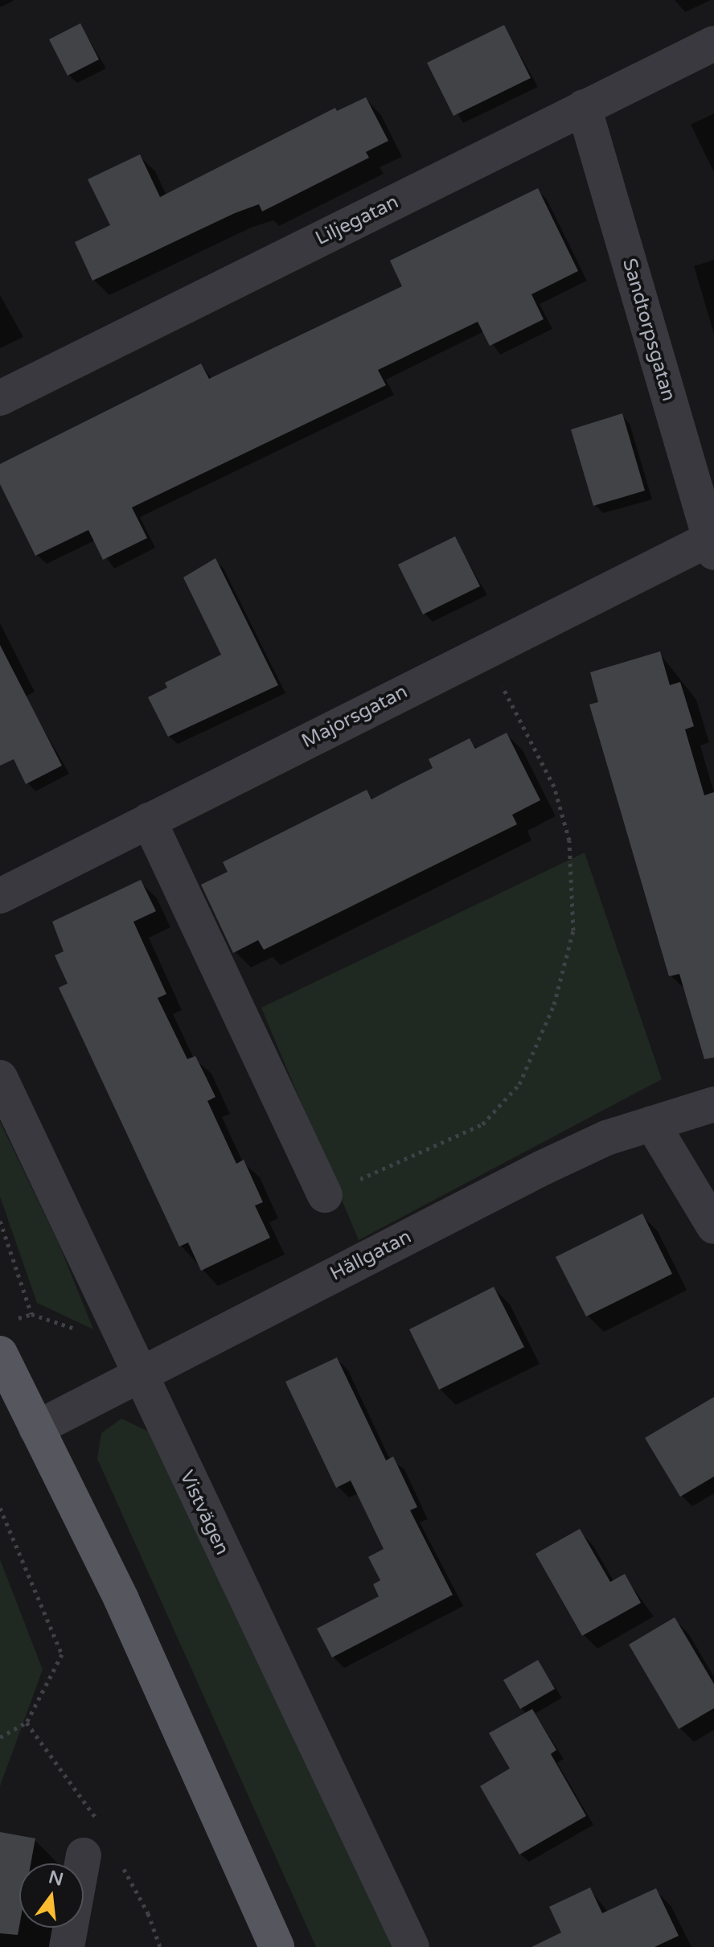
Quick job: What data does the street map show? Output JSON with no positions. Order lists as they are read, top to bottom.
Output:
{
  "streets": {
    "street": [
      "Liljegatan",
      "Sandtorpsgatan",
      "Majorsgatan",
      "Hällgatan",
      "Vistvägen"
    ]
  },
  "crossings": [
    ["Liljegatan", "Sandtorpsgatan"],
    ["Sandtorpsgatan", "Majorsgatan"],
    ["Hällgatan", "Vistvägen"]
  ],
  "north": "top"
}
